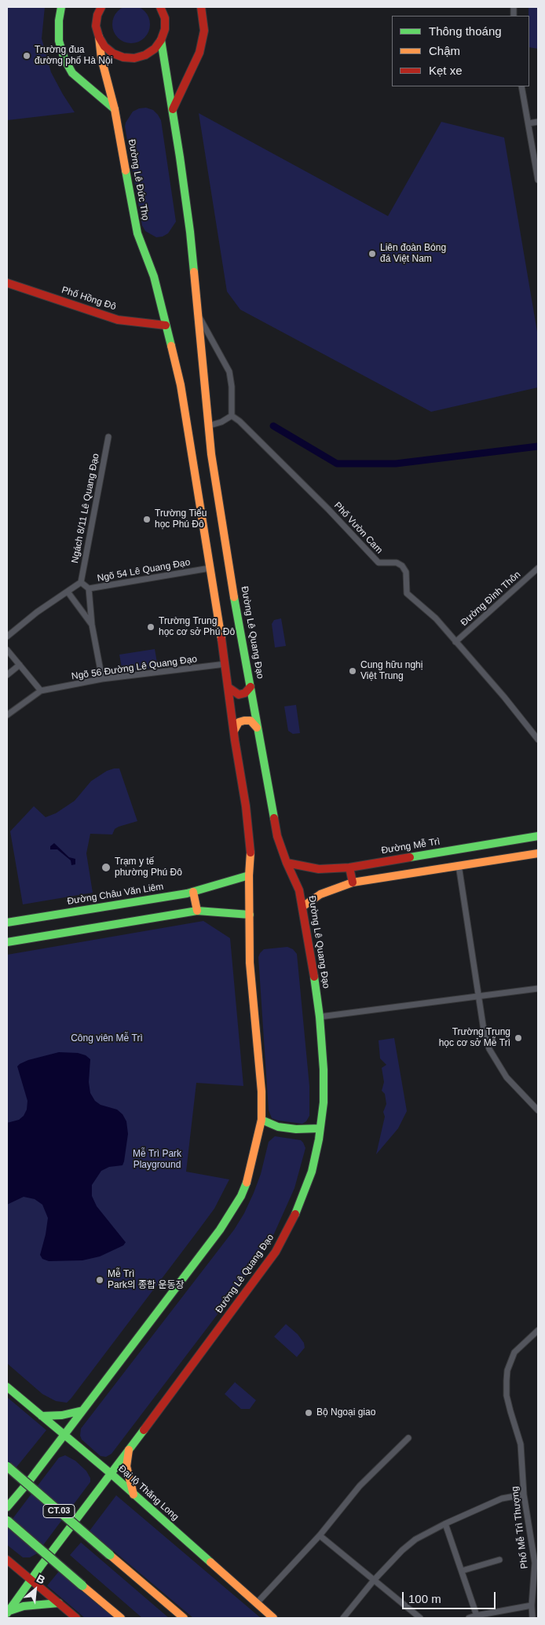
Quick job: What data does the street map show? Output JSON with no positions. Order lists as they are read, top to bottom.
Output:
{
  "streets": {
    "main road": [
      "Đường Lê Đức Thọ",
      "Phố Hồng Đô",
      "Đường Lê Quang Đạo",
      "Đường Mễ Trì",
      "Đường Châu Văn Liêm",
      "Đại lộ Thăng Long",
      "CT.03"
    ],
    "street": [
      "Ngách 8/11 Lê Quang Đạo",
      "Phố Vườn Cam",
      "Ngõ 54 Lê Quang Đạo",
      "Đường Đình Thôn",
      "Ngõ 56 Đường Lê Quang Đạo",
      "Phố Mễ Trì Thượng"
    ]
  },
  "crossings": [
    ["Đường Lê Đức Thọ", "Phố Hồng Đô"],
    ["Ngách 8/11 Lê Quang Đạo", "Ngõ 54 Lê Quang Đạo"],
    ["Phố Vườn Cam", "Đường Đình Thôn"],
    ["Đường Lê Quang Đạo", "Đường Mễ Trì"],
    ["Đường Lê Quang Đạo", "Đại lộ Thăng Long"]
  ],
  "parks": ["Công viên Mễ Trì", "Mễ Trì Park Playground"],
  "places": [
    "Trường đua đường phố Hà Nội",
    "Liên đoàn Bóng đá Việt Nam",
    "Trường Tiểu học Phú Đô",
    "Trường Trung học cơ sở Phú Đô",
    "Cung hữu nghị Việt Trung",
    "Trạm y tế phường Phú Đô",
    "Trường Trung học cơ sở Mễ Trì",
    "Mễ Trì Park의 종합 운동장",
    "Bộ Ngoại giao"
  ],
  "legend": ["Thông thoáng", "Chậm", "Kẹt xe"],
  "scale_bar": "100 m",
  "north": "top right"
}
